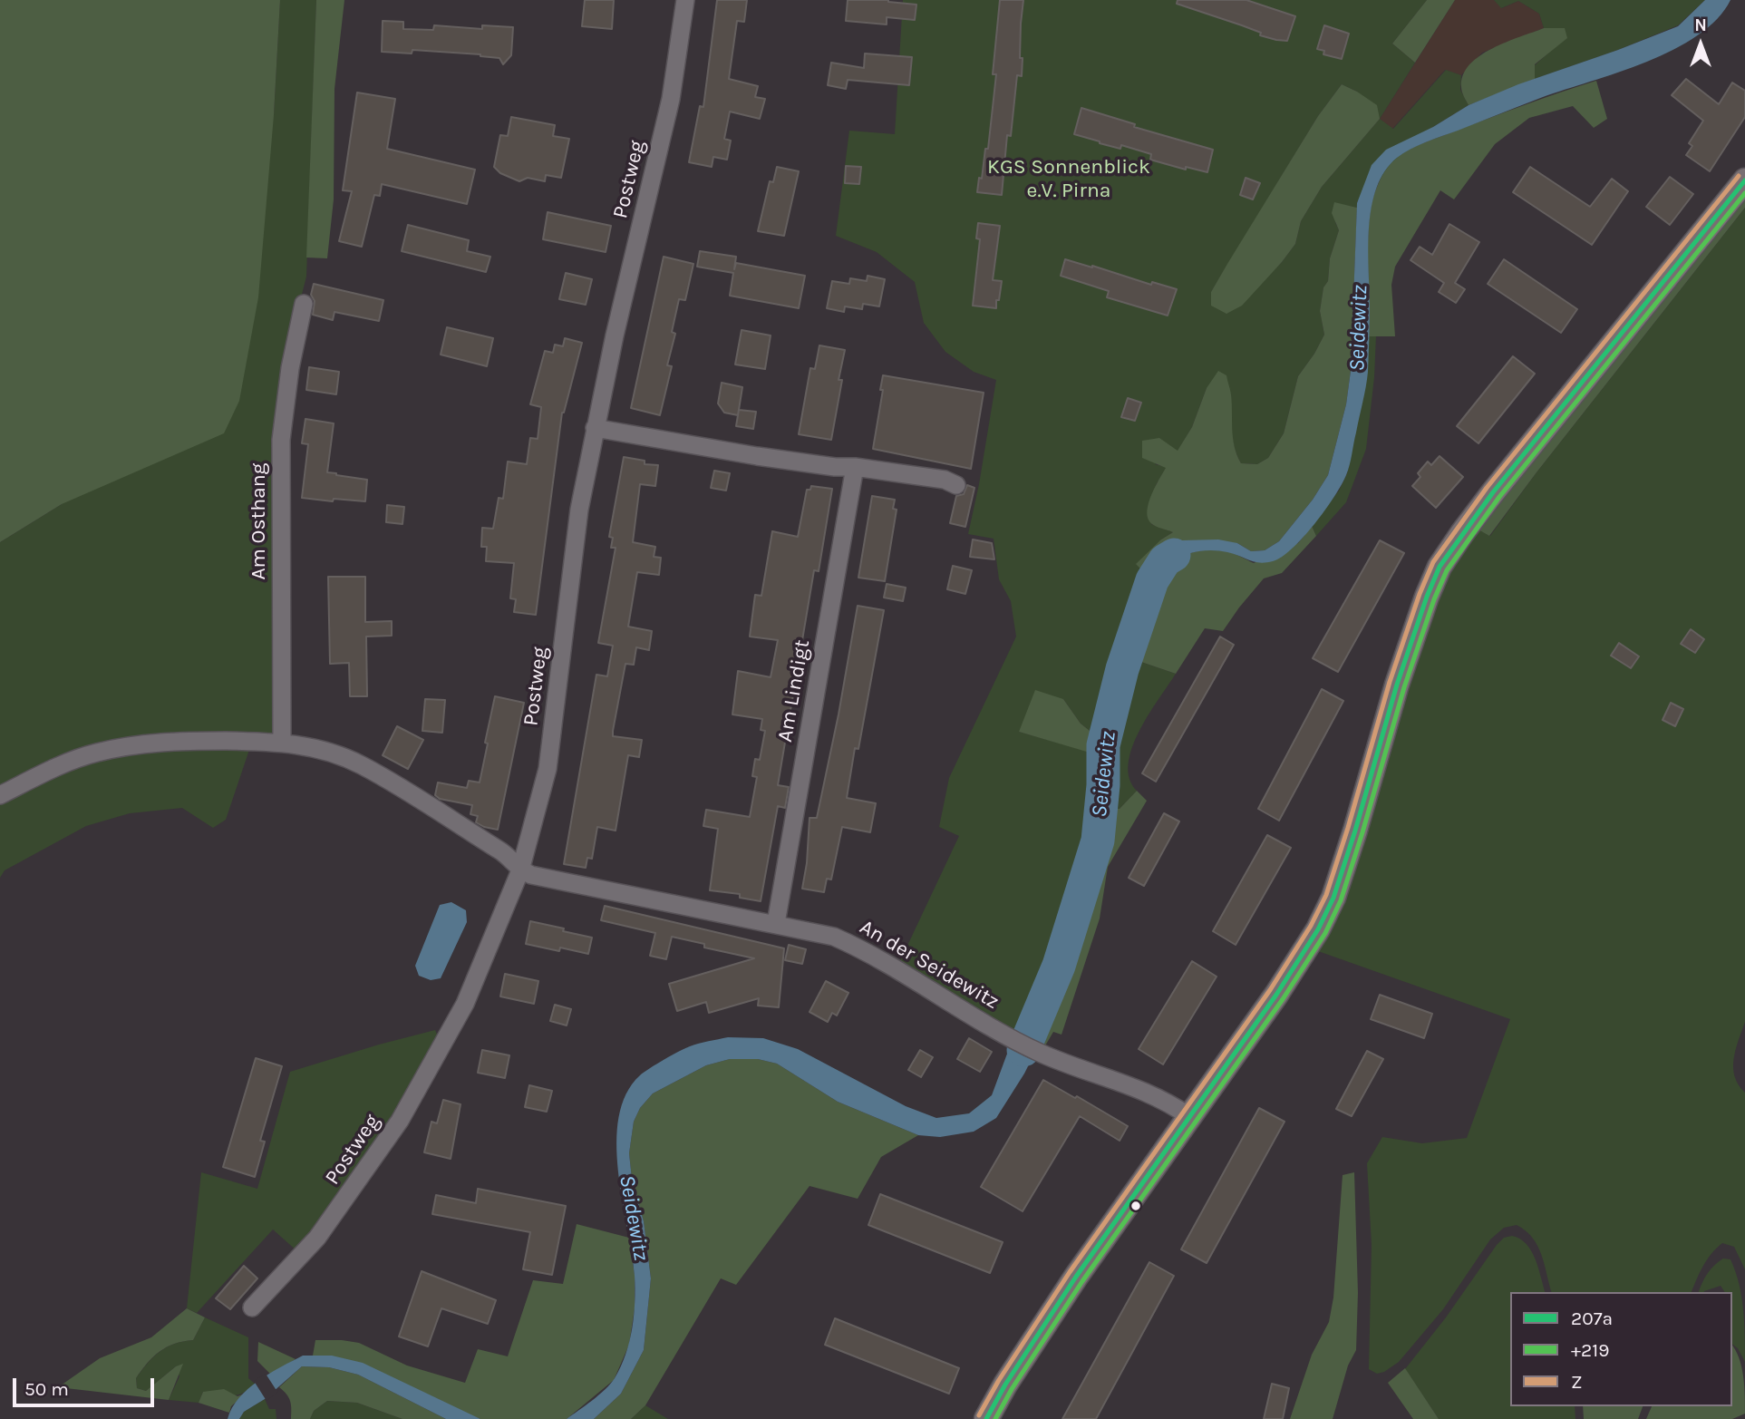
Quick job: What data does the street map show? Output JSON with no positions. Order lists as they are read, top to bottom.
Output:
{
  "streets": {
    "street": [
      "Postweg",
      "Am Osthang",
      "Am Lindigt",
      "An der Seidewitz"
    ]
  },
  "crossings": [
    ["Postweg", "An der Seidewitz"],
    ["Am Lindigt", "An der Seidewitz"]
  ],
  "water": ["Seidewitz"],
  "parks": ["KGS Sonnenblick e.V. Pirna"],
  "lines": ["transit line Z", "transit line 207a", "transit line +219"],
  "legend": ["207a", "+219", "Z"],
  "scale_bar": "50 m",
  "north": "top"
}
